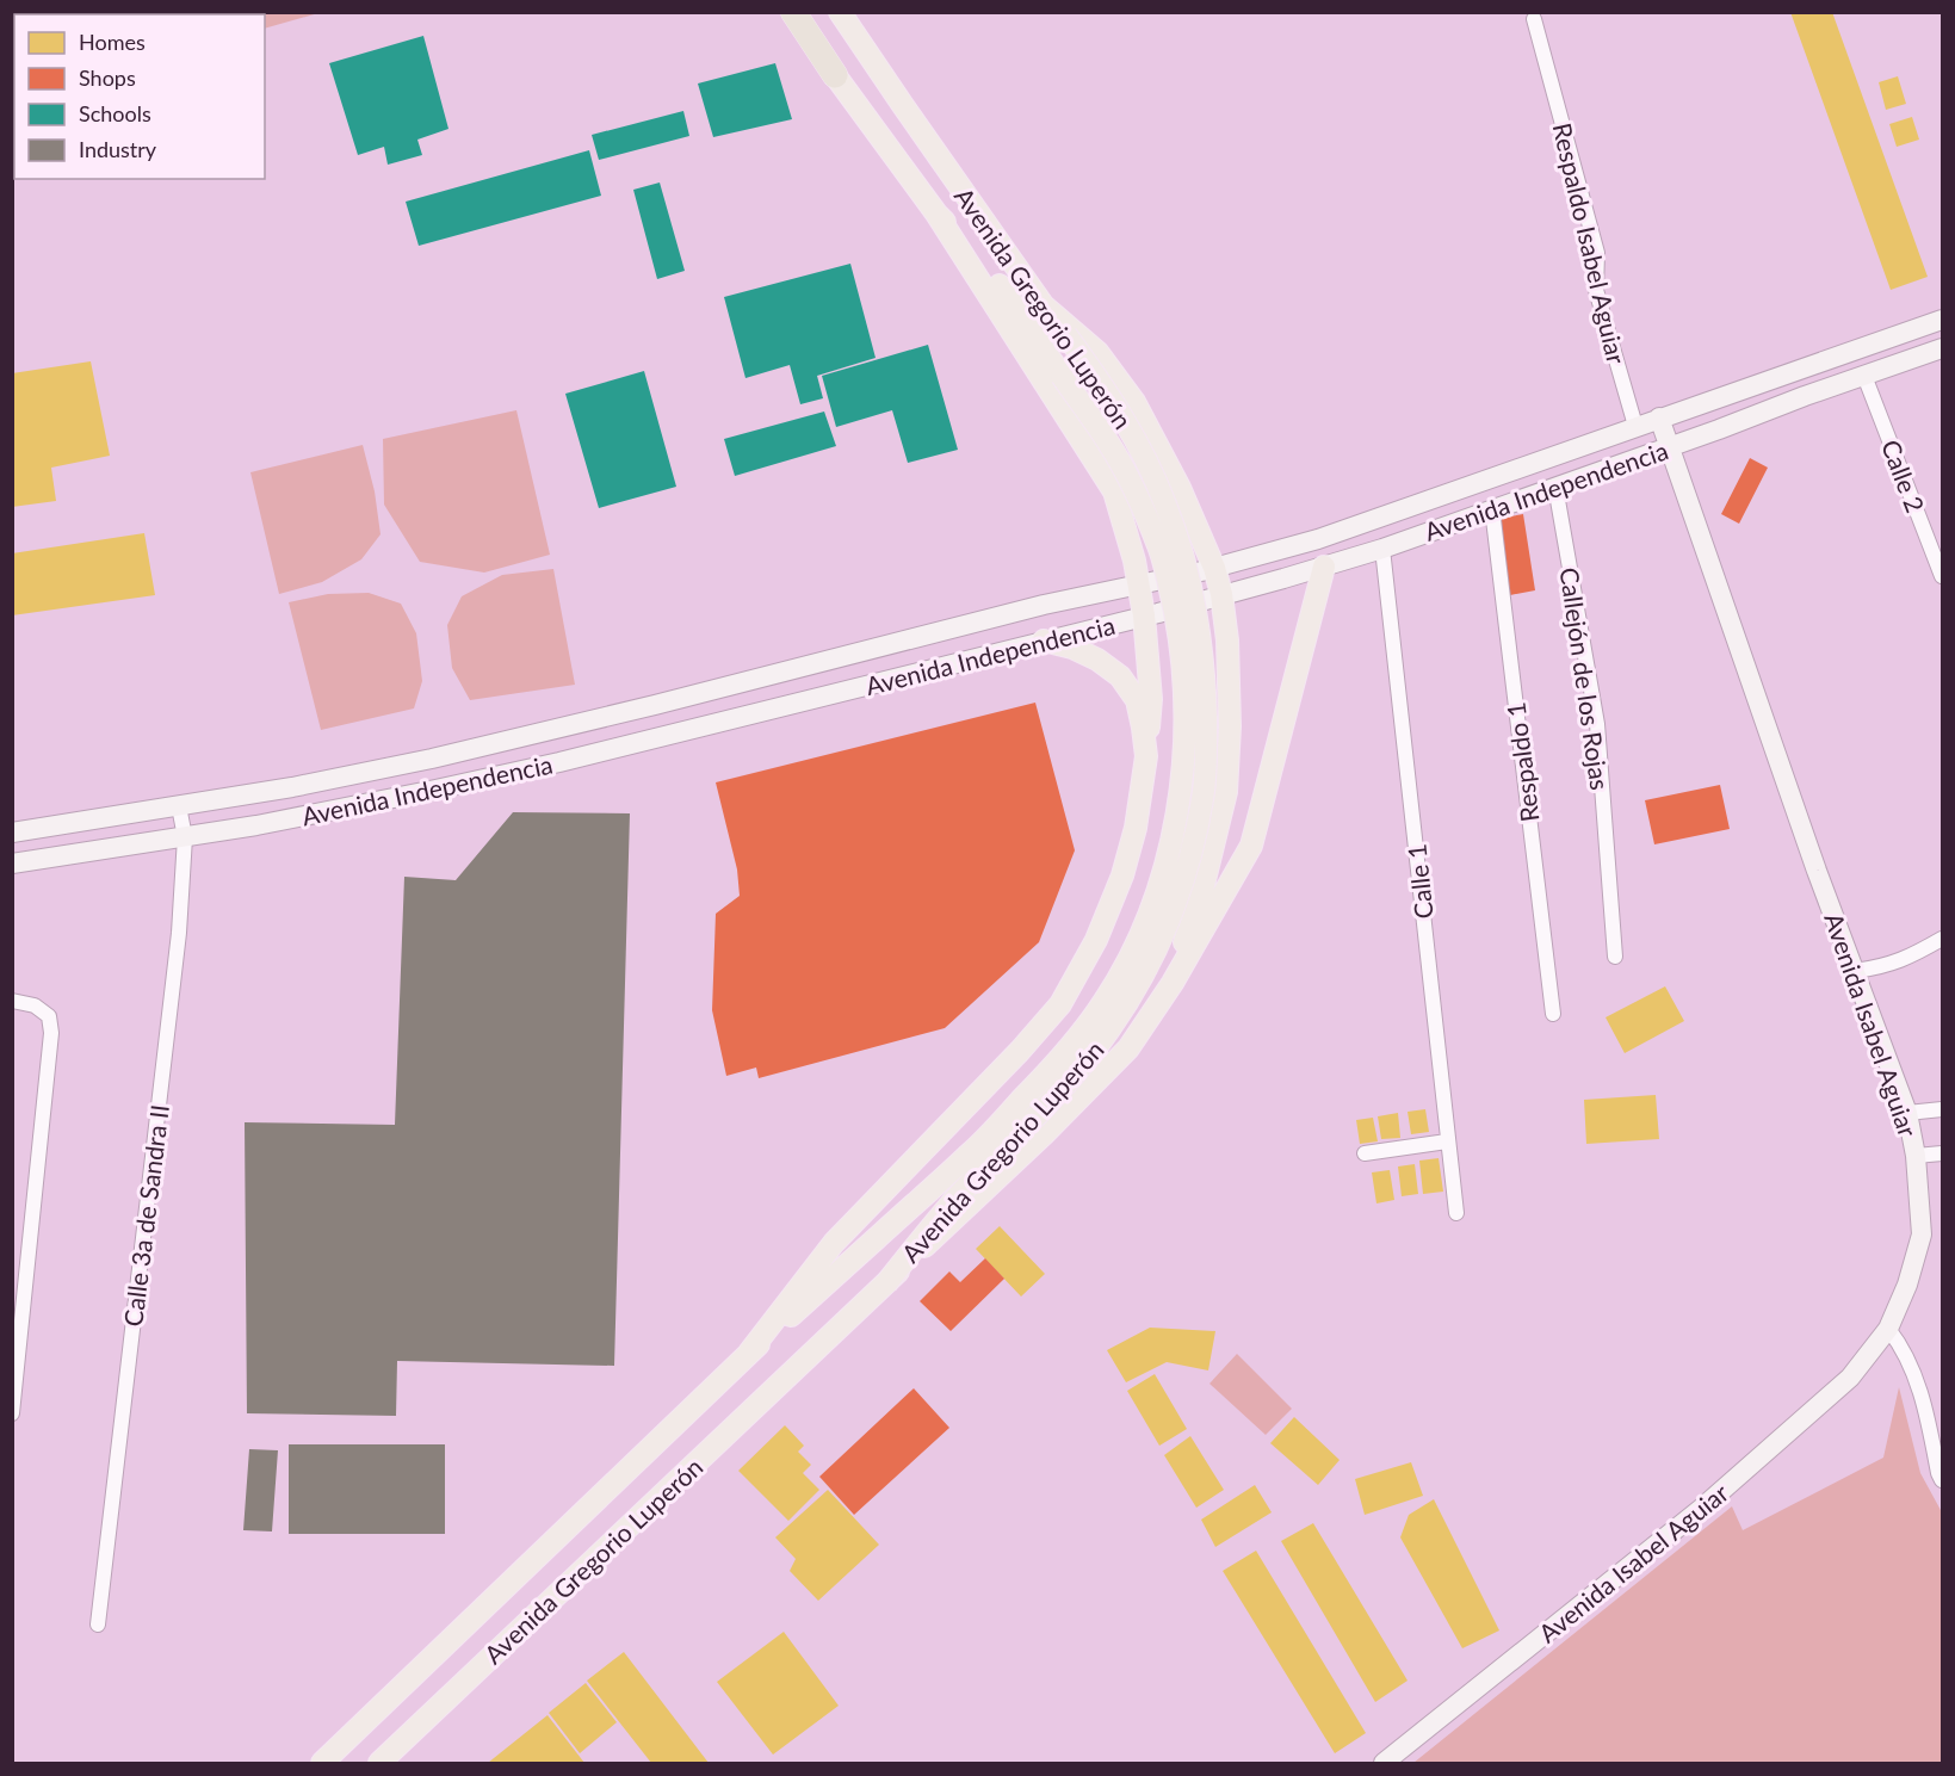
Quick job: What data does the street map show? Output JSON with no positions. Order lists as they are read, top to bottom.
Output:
{
  "streets": {
    "main road": ["Avenida Gregorio Luperón", "Avenida Independencia", "Avenida Isabel Aguiar"],
    "street": [
      "Respaldo Isabel Aguiar",
      "Calle 2",
      "Callejón de los Rojas",
      "Respaldo 1",
      "Calle 1",
      "Calle 3a de Sandra II"
    ]
  },
  "crossings": [
    ["Respaldo Isabel Aguiar", "Avenida Independencia"],
    ["Calle 2", "Avenida Independencia"],
    ["Avenida Independencia", "Callejón de los Rojas"],
    ["Avenida Independencia", "Respaldo 1"],
    ["Avenida Independencia", "Calle 1"],
    ["Avenida Independencia", "Avenida Isabel Aguiar"],
    ["Avenida Independencia", "Calle 3a de Sandra II"]
  ],
  "legend": [
    "Homes",
    "Shops",
    "Schools",
    "Industry"
  ]
}
